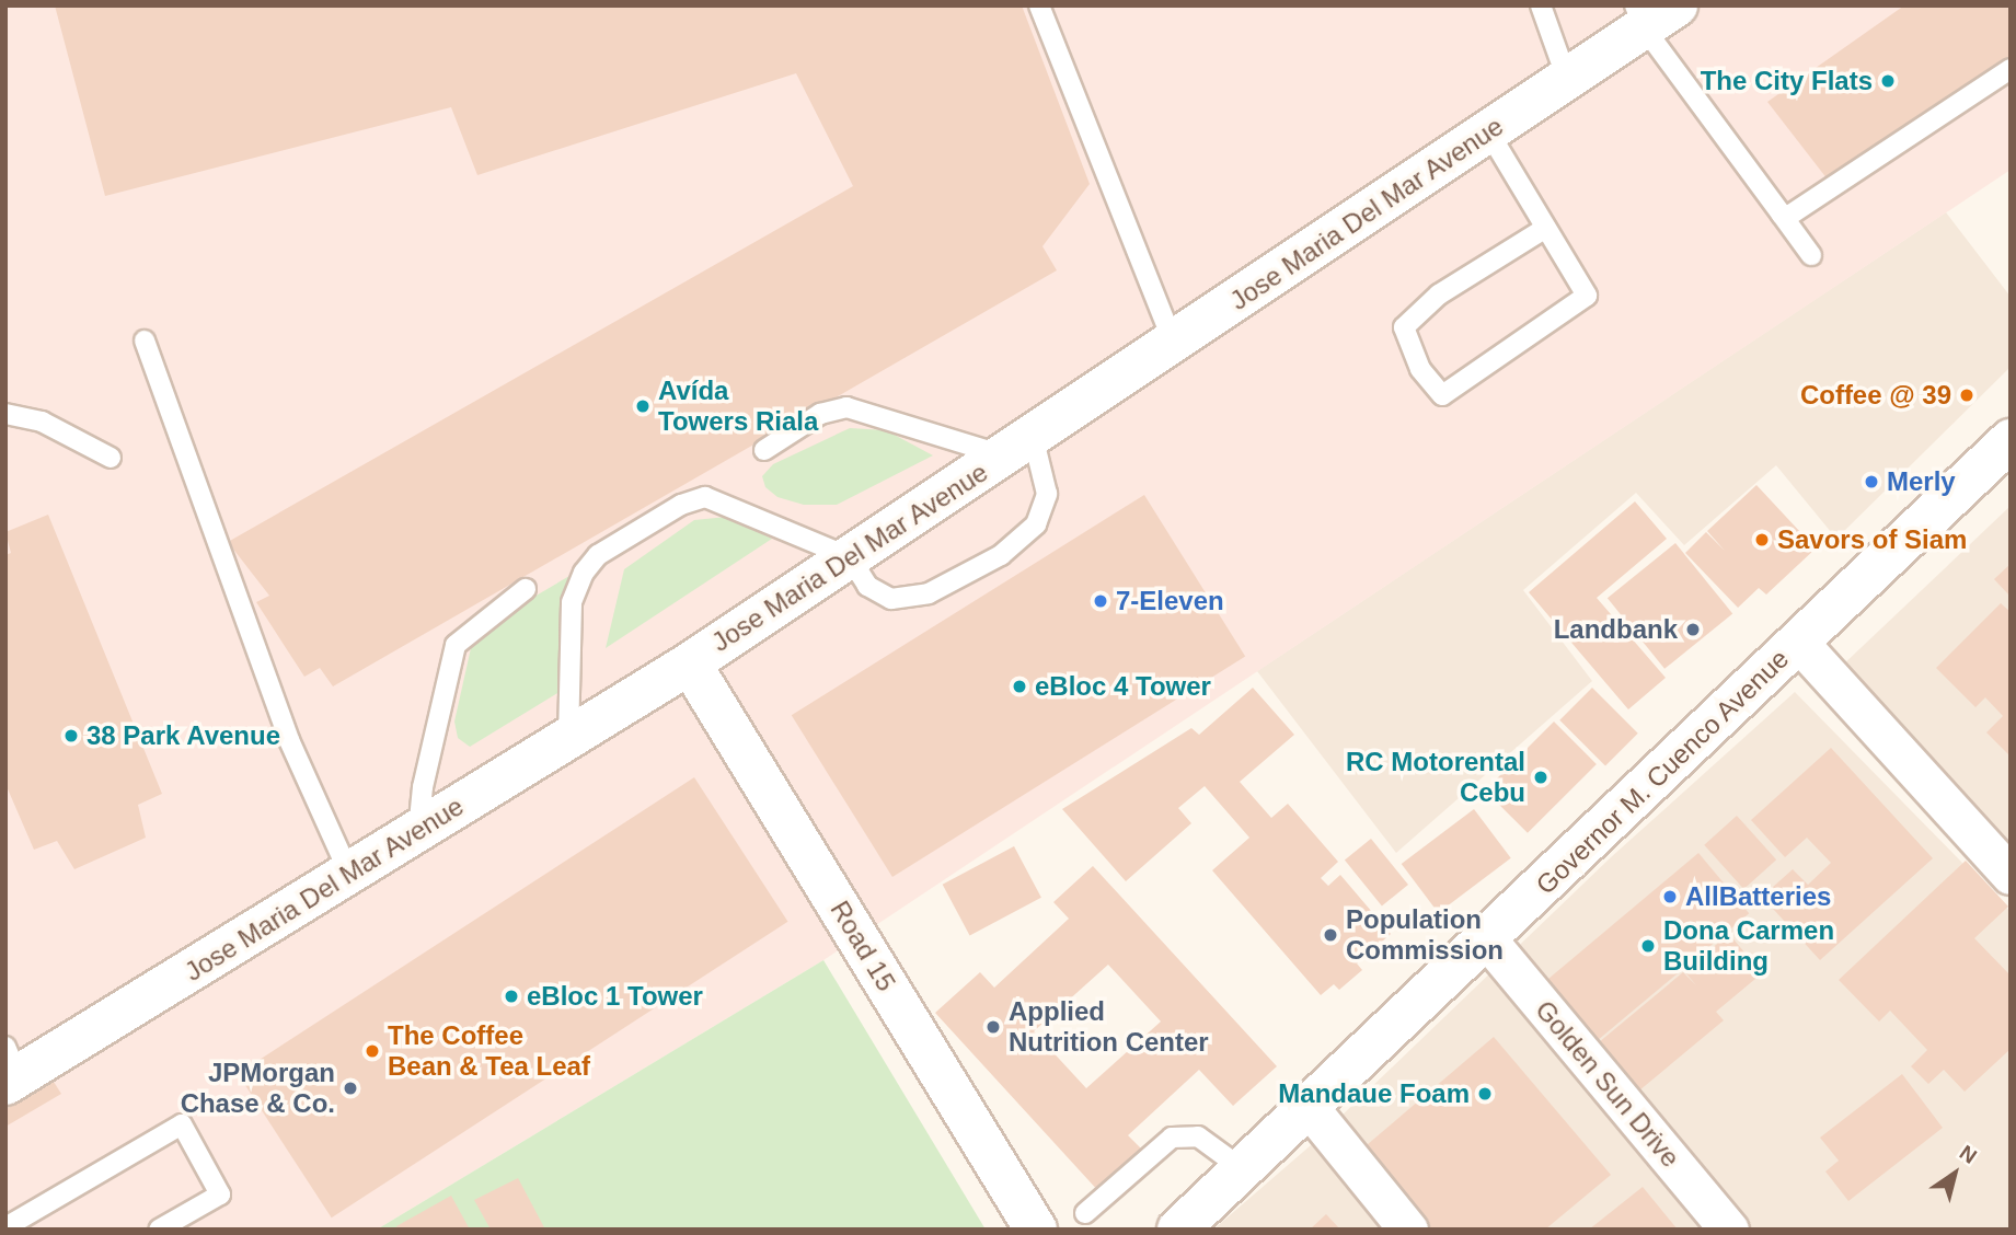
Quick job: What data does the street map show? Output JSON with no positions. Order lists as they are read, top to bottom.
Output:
{
  "streets": {
    "street": [
      "Jose Maria Del Mar Avenue",
      "Governor M. Cuenco Avenue",
      "Road 15",
      "Golden Sun Drive"
    ]
  },
  "crossings": [
    ["Jose Maria Del Mar Avenue", "Road 15"],
    ["Governor M. Cuenco Avenue", "Golden Sun Drive"]
  ],
  "places": [
    "The City Flats",
    "Coffee @ 39",
    "Avída Towers Riala",
    "Merly",
    "Savors of Siam",
    "7-Eleven",
    "Landbank",
    "eBloc 4 Tower",
    "38 Park Avenue",
    "RC Motorental Cebu",
    "AllBatteries",
    "Population Commission",
    "Dona Carmen Building",
    "eBloc 1 Tower",
    "Applied Nutrition Center",
    "The Coffee Bean & Tea Leaf",
    "JPMorgan Chase & Co.",
    "Mandaue Foam"
  ],
  "north": "top right"
}
